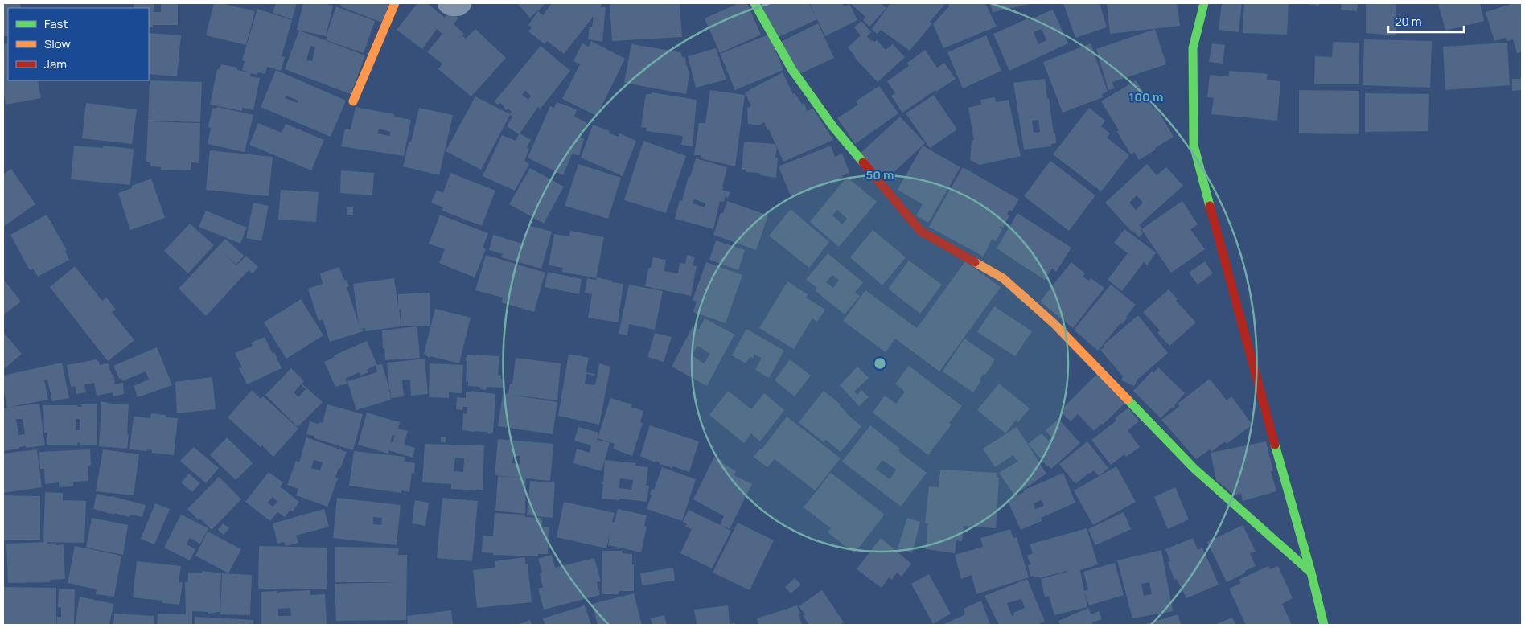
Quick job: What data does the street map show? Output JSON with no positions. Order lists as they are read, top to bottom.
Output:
{
  "legend": ["Fast", "Slow", "Jam"],
  "scale_bar": "20 m",
  "rings": ["100 m", "50 m"]
}
